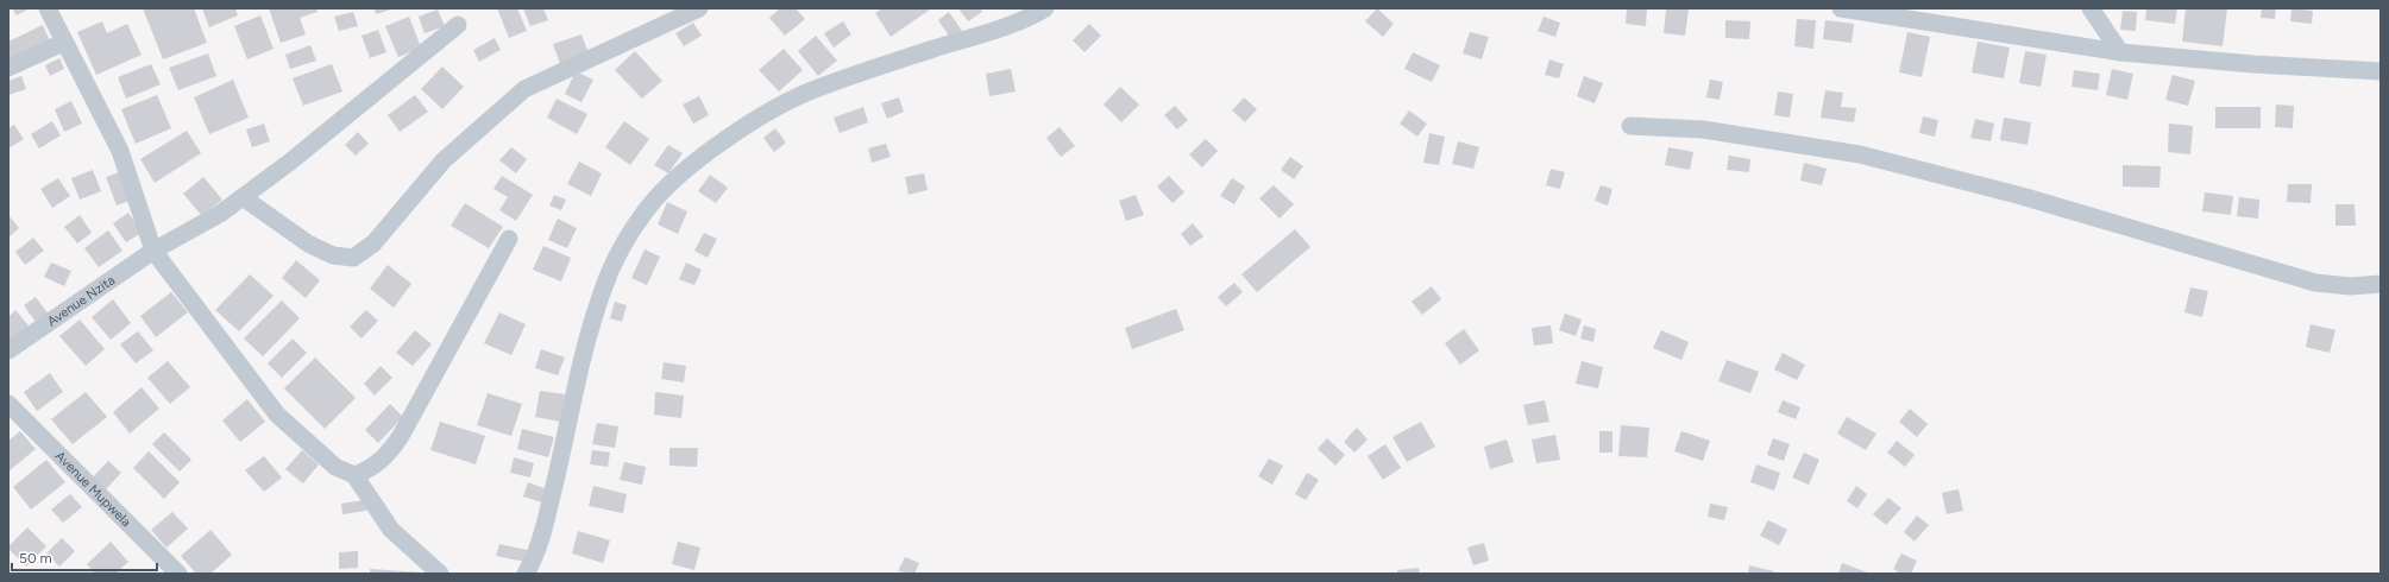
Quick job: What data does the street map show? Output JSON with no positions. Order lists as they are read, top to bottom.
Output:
{
  "streets": {
    "street": ["Avenue Nzita", "Avenue Mupwela"]
  },
  "scale_bar": "50 m"
}
